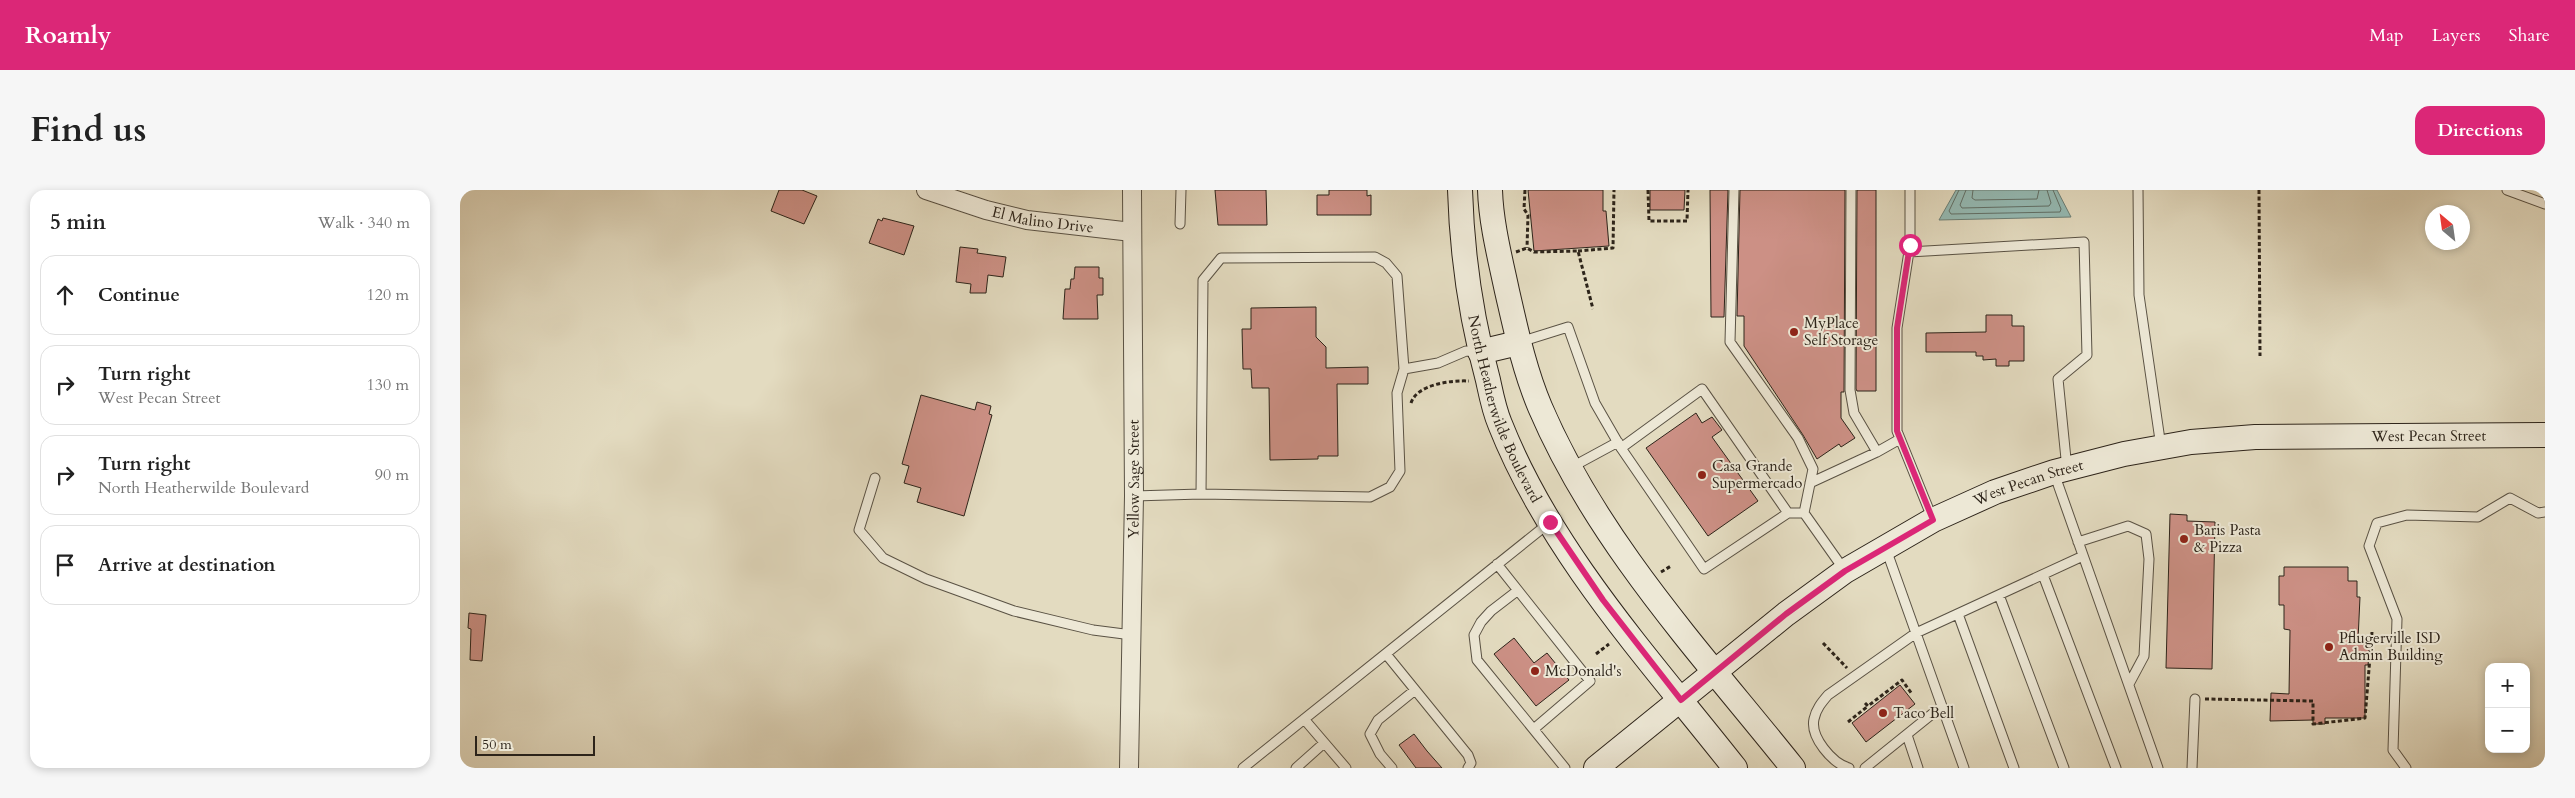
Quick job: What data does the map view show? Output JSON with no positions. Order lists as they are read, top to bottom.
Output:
{
  "streets": {
    "main road": ["North Heatherwilde Boulevard", "West Pecan Street"],
    "street": ["El Malino Drive", "Yellow Sage Street"]
  },
  "crossings": [
    ["El Malino Drive", "Yellow Sage Street"],
    ["North Heatherwilde Boulevard", "West Pecan Street"]
  ],
  "places": [
    "MyPlace Self Storage",
    "Casa Grande Supermercado",
    "Baris Pasta & Pizza",
    "Pflugerville ISD Admin Building",
    "McDonald's",
    "Taco Bell"
  ],
  "scale_bar": "50 m",
  "north": "top left",
  "page": {
    "header": "Roamly",
    "nav": ["Map", "Layers", "Share"],
    "title": "Find us",
    "buttons": "Directions",
    "heading": ["5 min", "Walk · 340 m"],
    "list": [
      ["Continue", "120 m"],
      ["Turn right", "West Pecan Street", "130 m"],
      ["Turn right", "North Heatherwilde Boulevard", "90 m"],
      "Arrive at destination"
    ],
    "map_buttons": ["+", "−"],
    "scale": "50 m"
  }
}
